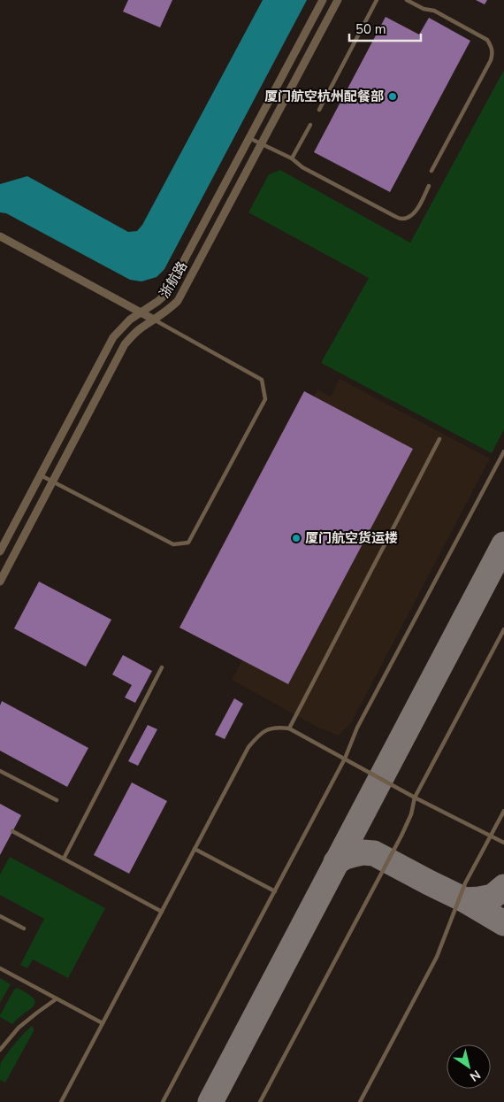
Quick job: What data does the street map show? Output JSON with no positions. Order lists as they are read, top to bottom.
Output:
{
  "streets": {
    "street": ["浙航路"]
  },
  "places": ["厦门航空杭州配餐部", "厦门航空货运楼"],
  "scale_bar": "50 m",
  "north": "bottom right"
}
